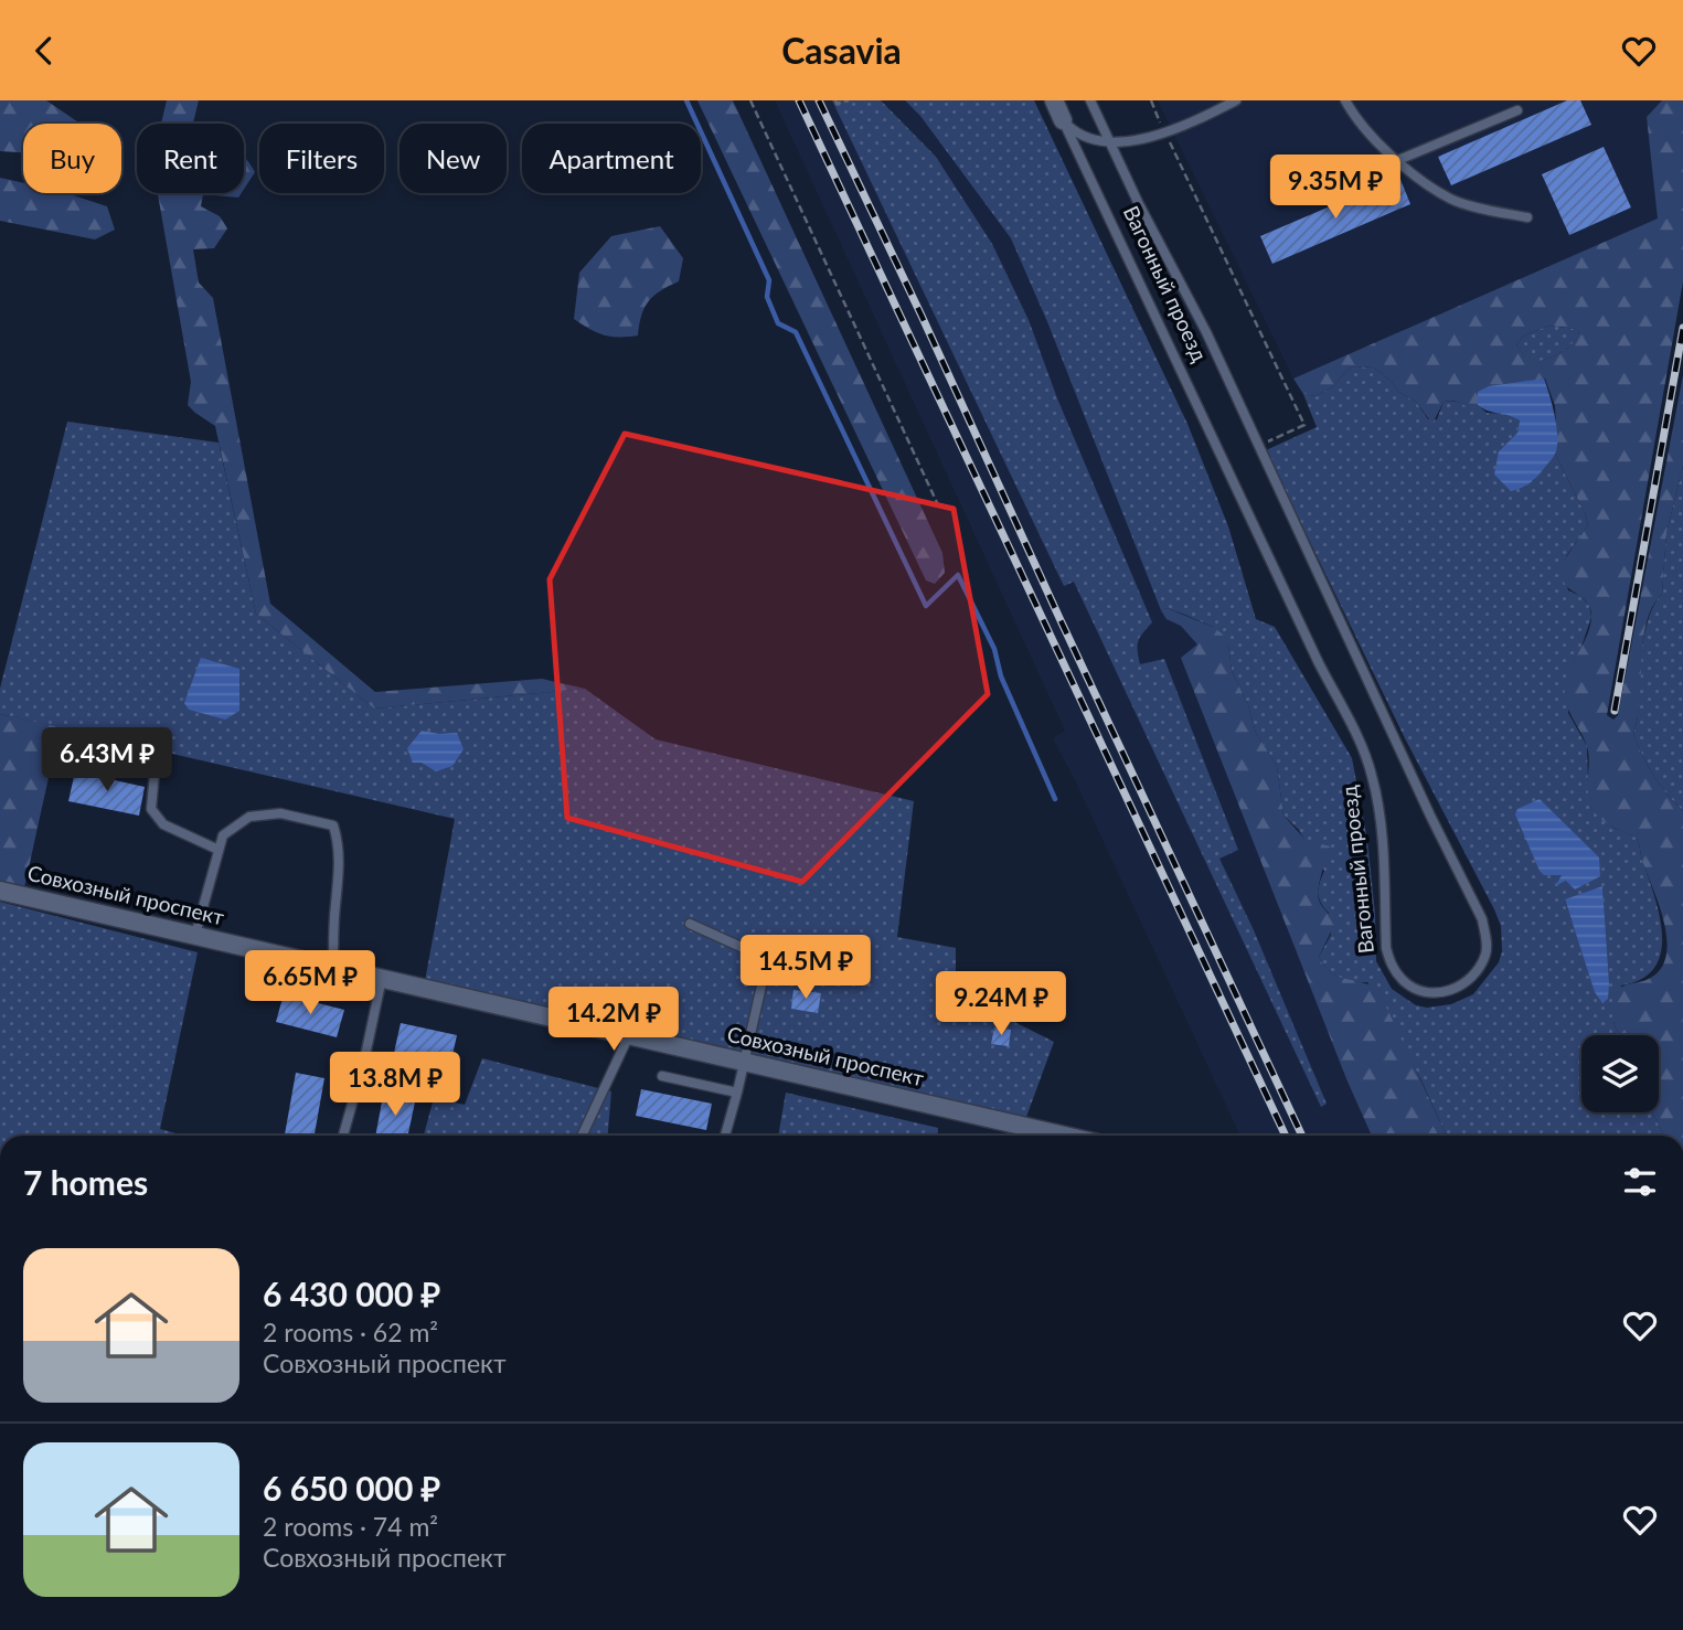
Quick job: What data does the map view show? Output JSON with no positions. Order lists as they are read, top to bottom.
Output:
{
  "streets": {
    "street": ["Вагонный проезд", "Совхозный проспект"]
  },
  "page": {
    "header": "Casavia",
    "chip": [
      "Buy",
      "Rent",
      "Filters",
      "New",
      "Apartment"
    ],
    "price": [
      "9.35M ₽",
      "6.43M ₽",
      "14.5M ₽",
      "6.65M ₽",
      "9.24M ₽",
      "14.2M ₽",
      "13.8M ₽"
    ],
    "heading": "7 homes",
    "list": [
      {
        "name": "6 430 000 ₽",
        "note": "2 rooms · 62 m² · Совхозный проспект"
      },
      {
        "name": "6 650 000 ₽",
        "note": "2 rooms · 74 m² · Совхозный проспект"
      }
    ]
  }
}
